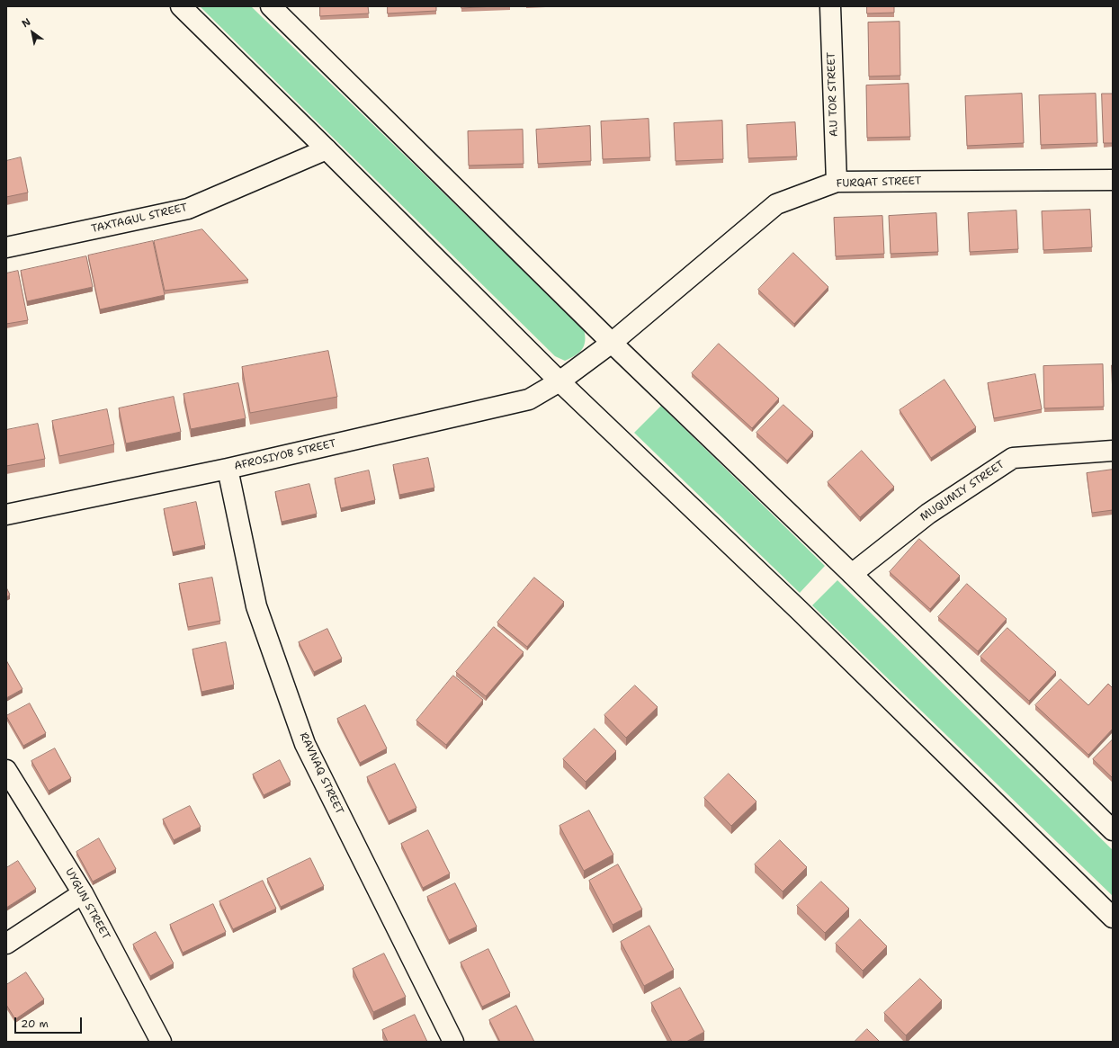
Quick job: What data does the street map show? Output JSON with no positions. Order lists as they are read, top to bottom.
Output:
{
  "streets": {
    "street": [
      "A.U TOR STREET",
      "FURQAT STREET",
      "TAXTAGUL STREET",
      "AFROSIYOB STREET",
      "MUQUMIY STREET",
      "RAVNAQ STREET",
      "UYGUN STREET"
    ]
  },
  "crossings": [
    ["A.U TOR STREET", "FURQAT STREET"],
    ["FURQAT STREET", "AFROSIYOB STREET"],
    ["AFROSIYOB STREET", "RAVNAQ STREET"]
  ],
  "scale_bar": "20 m",
  "north": "top left"
}
